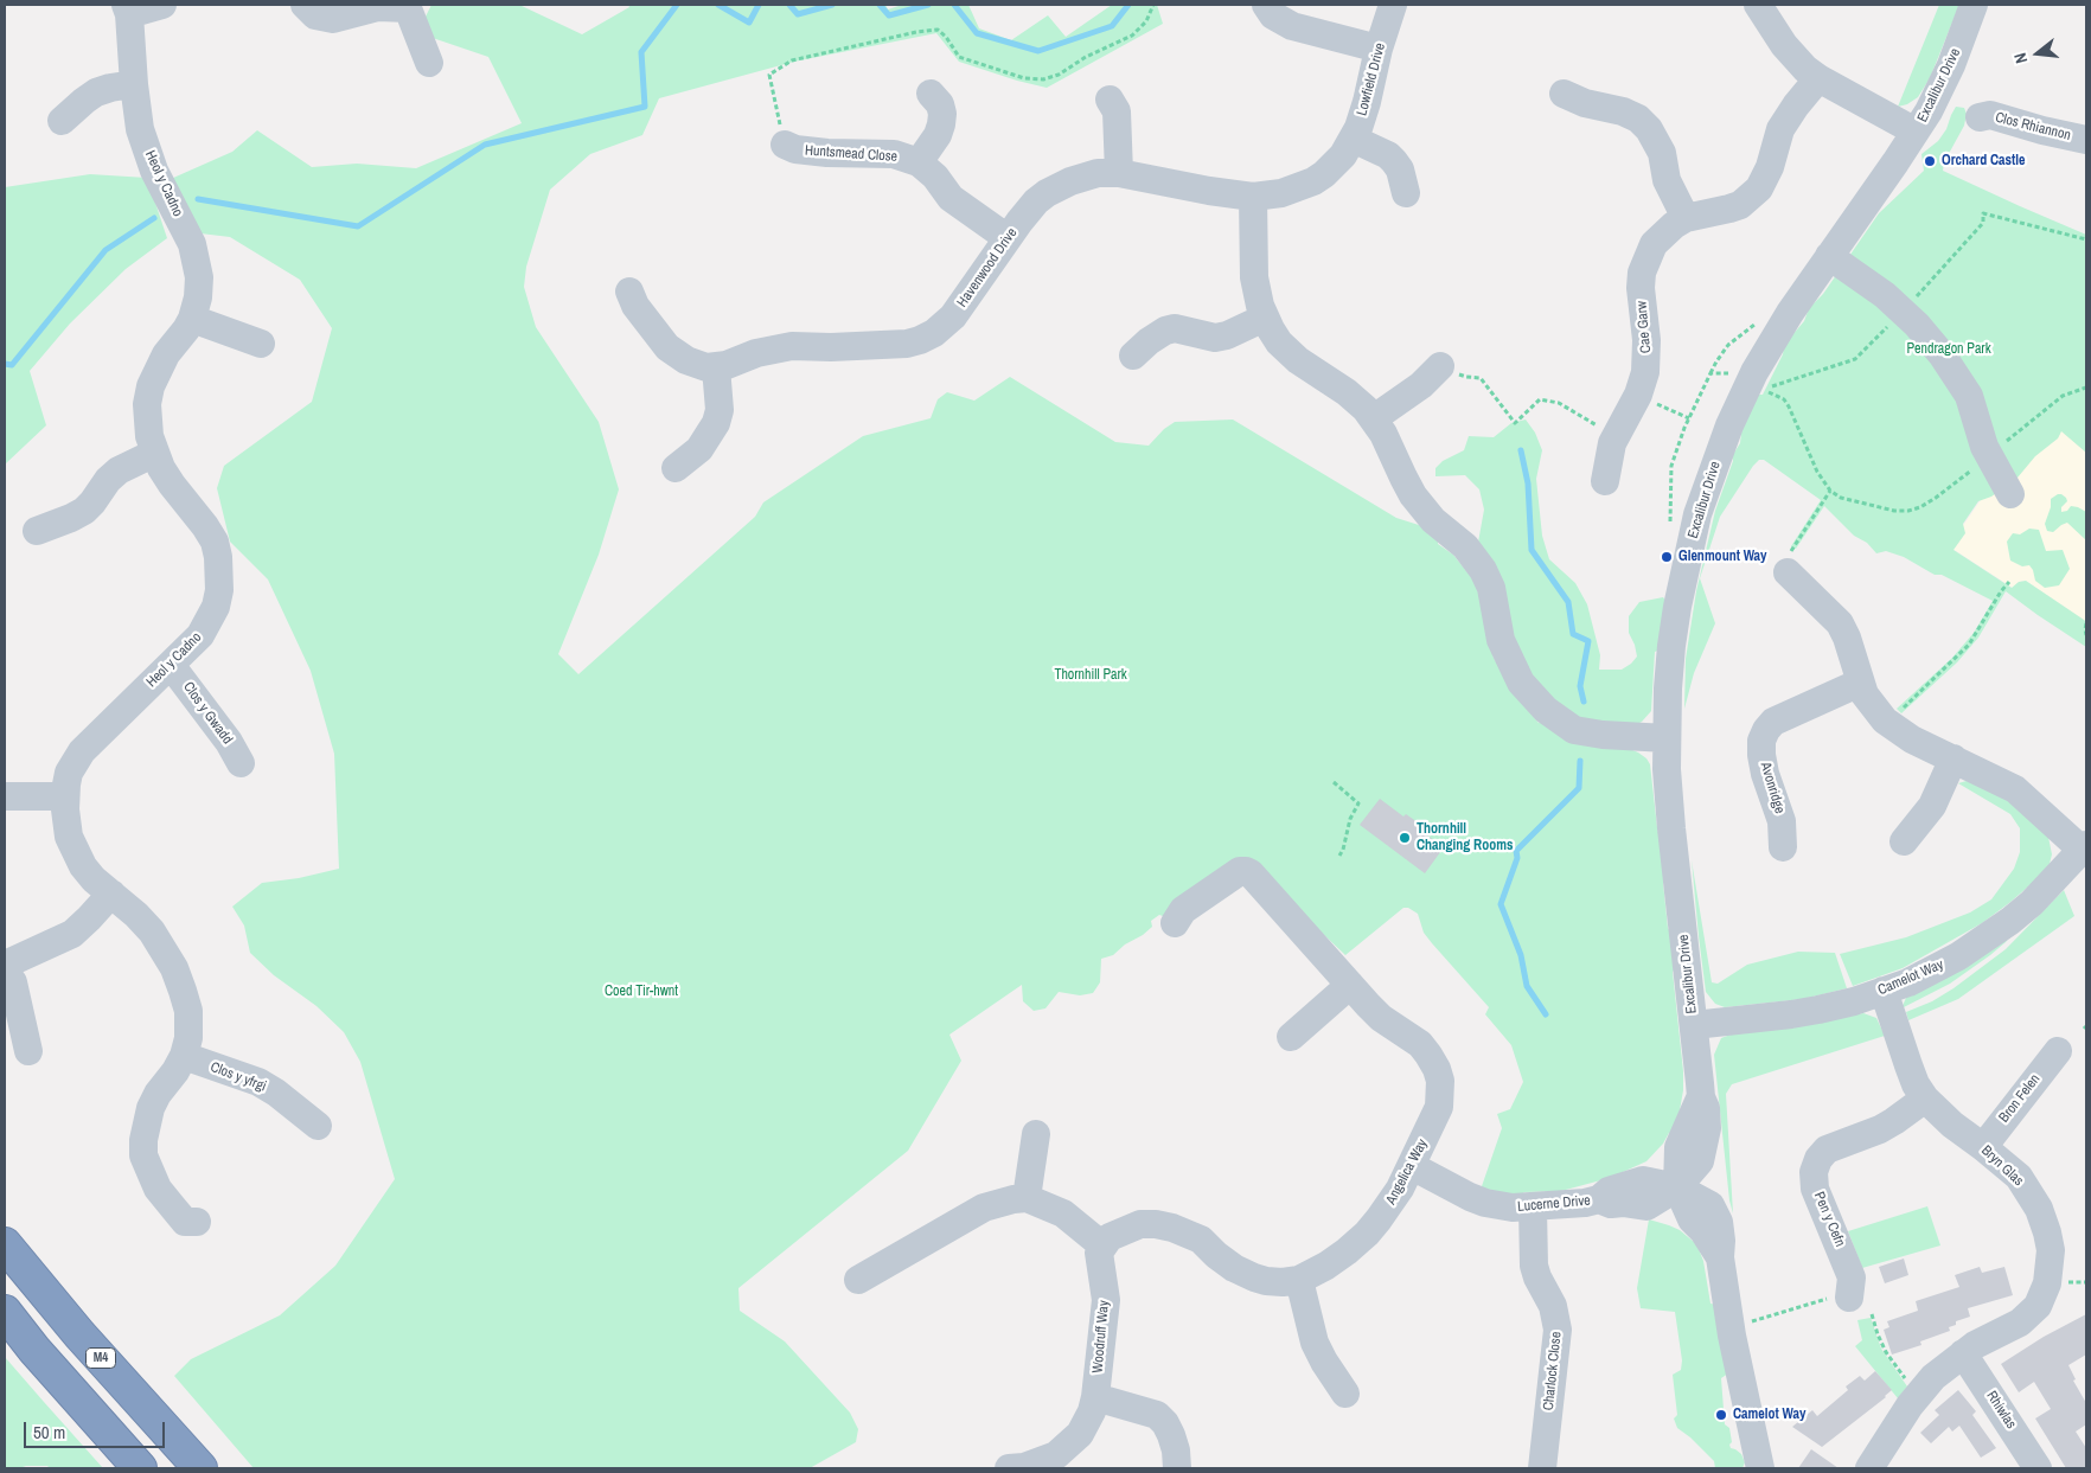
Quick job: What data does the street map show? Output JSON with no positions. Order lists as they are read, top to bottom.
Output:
{
  "streets": {
    "highway": ["M4"],
    "street": [
      "Lowfield Drive",
      "Excalibur Drive",
      "Clos Rhiannon",
      "Huntsmead Close",
      "Heol y Cadno",
      "Havenwood Drive",
      "Cae Garw",
      "Clos y Gwadd",
      "Avonridge",
      "Camelot Way",
      "Clos y yfrgi",
      "Bron Felen",
      "Bryn Glas",
      "Angelica Way",
      "Lucerne Drive",
      "Pen y Cefn",
      "Woodruff Way",
      "Charlock Close",
      "Rhiwlas"
    ]
  },
  "crossings": [
    ["Lowfield Drive", "Havenwood Drive"],
    ["Excalibur Drive", "Camelot Way"],
    ["Excalibur Drive", "Lucerne Drive"],
    ["Huntsmead Close", "Havenwood Drive"],
    ["Heol y Cadno", "Clos y Gwadd"],
    ["Heol y Cadno", "Clos y yfrgi"],
    ["Camelot Way", "Bryn Glas"],
    ["Bron Felen", "Bryn Glas"],
    ["Bryn Glas", "Pen y Cefn"],
    ["Bryn Glas", "Rhiwlas"],
    ["Angelica Way", "Lucerne Drive"],
    ["Angelica Way", "Woodruff Way"],
    ["Lucerne Drive", "Charlock Close"]
  ],
  "parks": ["Pendragon Park", "Thornhill Park", "Coed Tir-hwnt"],
  "places": [
    "Orchard Castle",
    "Glenmount Way",
    "Thornhill Changing Rooms",
    "Camelot Way"
  ],
  "scale_bar": "50 m",
  "north": "left"
}
